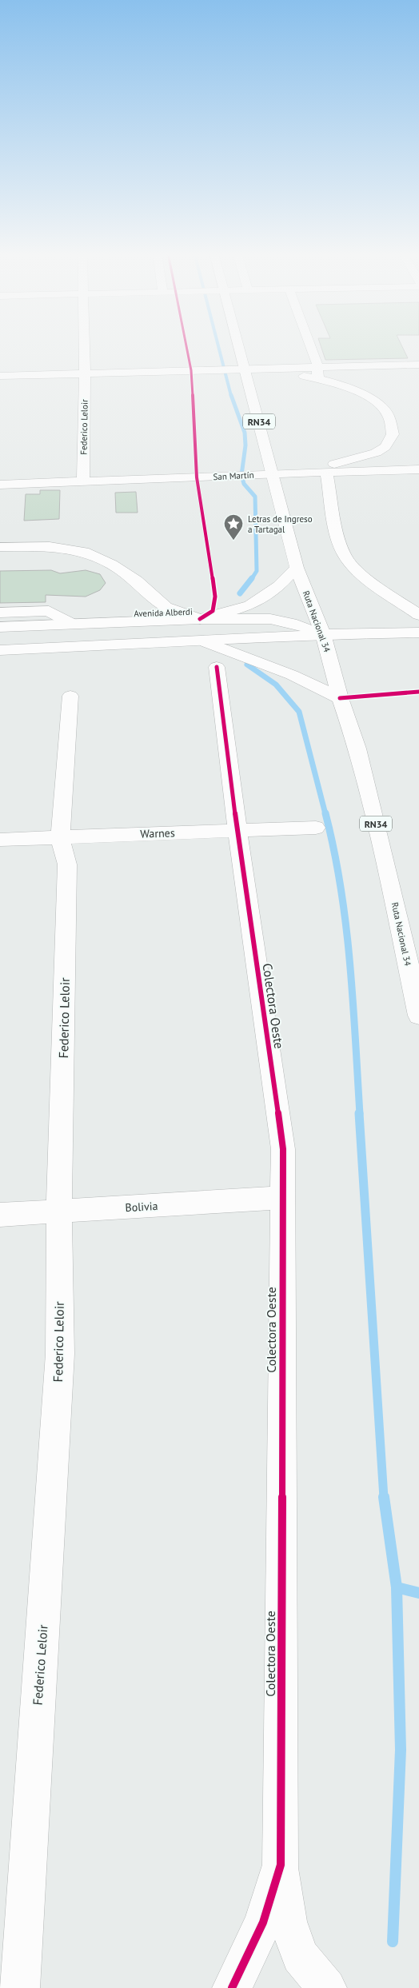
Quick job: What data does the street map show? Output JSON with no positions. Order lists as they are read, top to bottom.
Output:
{
  "streets": {
    "main road": [
      "RN34",
      "Federico Leloir",
      "San Martín",
      "Avenida Alberdi",
      "Ruta Nacional 34",
      "Warnes",
      "Colectora Oeste",
      "Bolivia"
    ]
  },
  "crossings": [
    ["Federico Leloir", "San Martín"],
    ["Federico Leloir", "Warnes"],
    ["Federico Leloir", "Bolivia"],
    ["San Martín", "Ruta Nacional 34"],
    ["Avenida Alberdi", "Ruta Nacional 34"],
    ["Warnes", "Colectora Oeste"],
    ["Colectora Oeste", "Bolivia"]
  ],
  "places": {
    "place": ["Letras de Ingreso a Tartagal"]
  }
}
